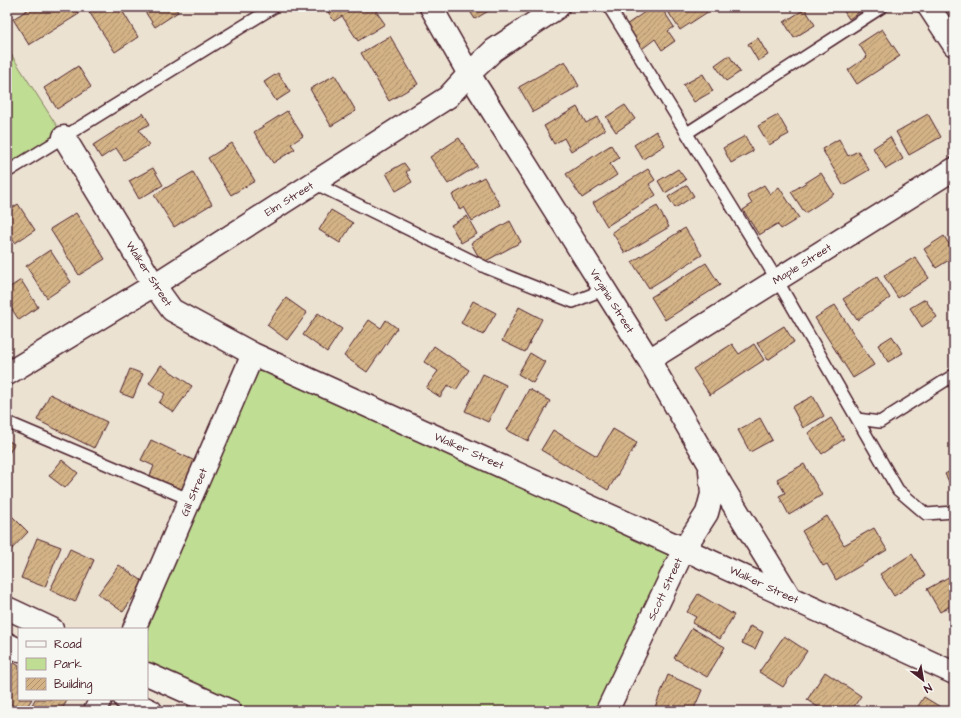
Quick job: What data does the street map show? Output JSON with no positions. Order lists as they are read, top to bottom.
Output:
{
  "streets": {
    "street": [
      "Elm Street",
      "Maple Street",
      "Walker Street",
      "Virginia Street",
      "Gill Street",
      "Scott Street"
    ]
  },
  "crossings": [
    ["Elm Street", "Walker Street"],
    ["Elm Street", "Virginia Street"],
    ["Maple Street", "Virginia Street"],
    ["Walker Street", "Virginia Street"],
    ["Walker Street", "Gill Street"],
    ["Walker Street", "Scott Street"],
    ["Virginia Street", "Scott Street"]
  ],
  "legend": ["Road", "Park", "Building"],
  "north": "bottom right"
}
